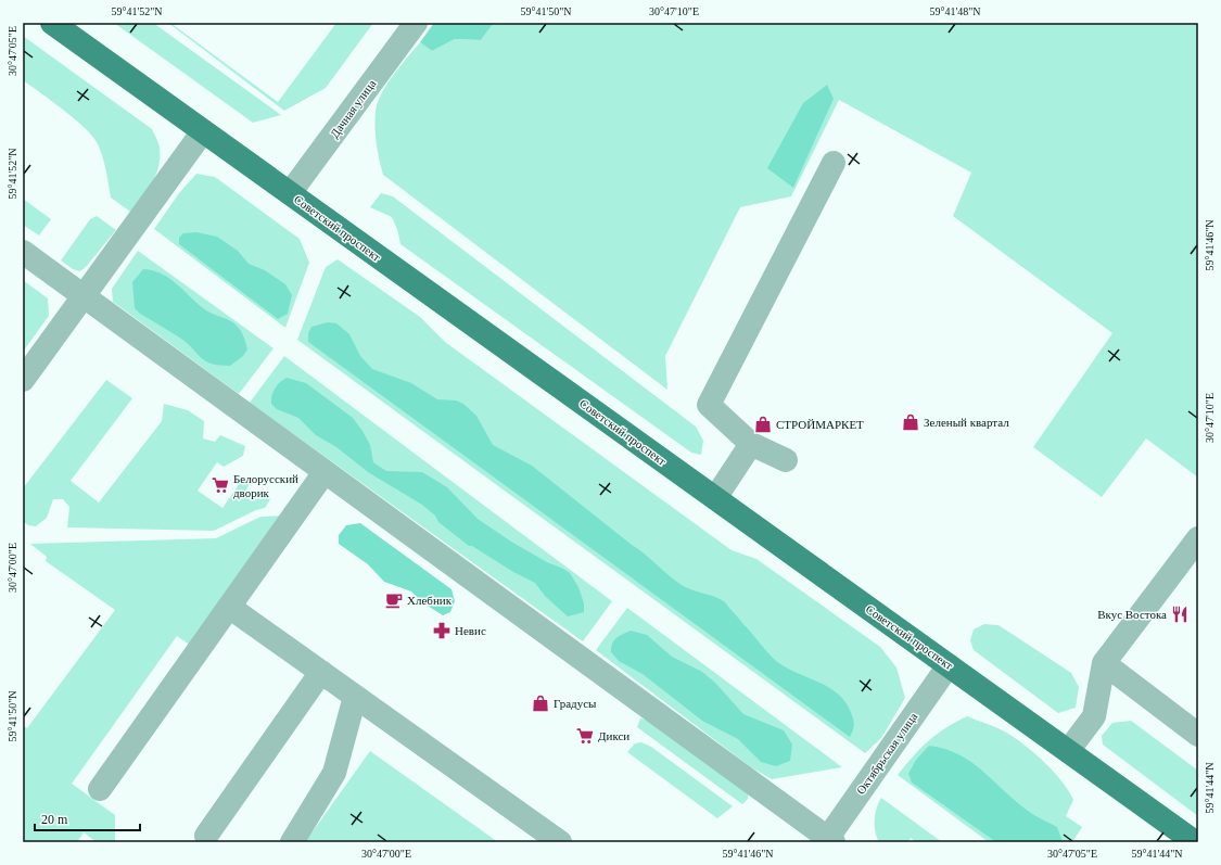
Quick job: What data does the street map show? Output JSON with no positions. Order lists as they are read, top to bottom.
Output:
{
  "streets": {
    "main road": ["Советский проспект"],
    "street": ["Дачная улица", "Октябрьская улица"]
  },
  "crossings": [
    ["Дачная улица", "Советский проспект"],
    ["Советский проспект", "Октябрьская улица"]
  ],
  "places": {
    "shop": ["Зеленый квартал", "СТРОЙМАРКЕТ", "Градусы"],
    "supermarket": ["Белорусский дворик", "Дикси"],
    "cafe": ["Хлебник"],
    "restaurant": ["Вкус Востока"],
    "pharmacy": ["Невис"]
  },
  "scale_bar": "20 m",
  "coordinates": [
    "59°41'52\"N",
    "59°41'50\"N",
    "30°47'10\"E",
    "59°41'48\"N",
    "30°47'05\"E",
    "59°41'46\"N",
    "30°47'00\"E",
    "59°41'44\"N"
  ]
}
